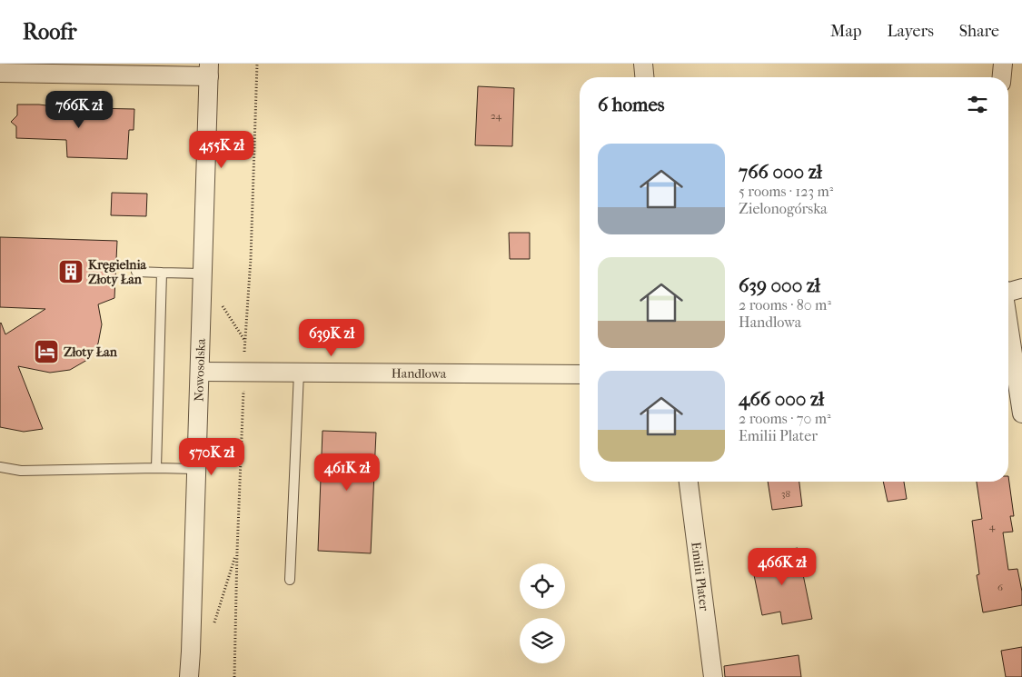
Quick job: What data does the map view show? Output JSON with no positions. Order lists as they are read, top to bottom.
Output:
{
  "streets": {
    "street": ["Nowosolska", "Handlowa", "Emilii Plater"]
  },
  "crossings": [
    ["Nowosolska", "Handlowa"]
  ],
  "places": {
    "building": ["Kręgielnia Złoty Łan"],
    "hotel": ["Złoty Łan"]
  },
  "house_numbers": [
    "24",
    "38",
    "4",
    "6"
  ],
  "page": {
    "header": "Roofr",
    "nav": ["Map", "Layers", "Share"],
    "heading": "6 homes",
    "price": [
      "766K zł",
      "455K zł",
      "639K zł",
      "570K zł",
      "461K zł",
      "466K zł"
    ],
    "list": [
      {
        "name": "766 000 zł",
        "note": "5 rooms · 123 m² · Zielonogórska"
      },
      {
        "name": "639 000 zł",
        "note": "2 rooms · 80 m² · Handlowa"
      },
      {
        "name": "466 000 zł",
        "note": "2 rooms · 70 m² · Emilii Plater"
      }
    ]
  }
}
